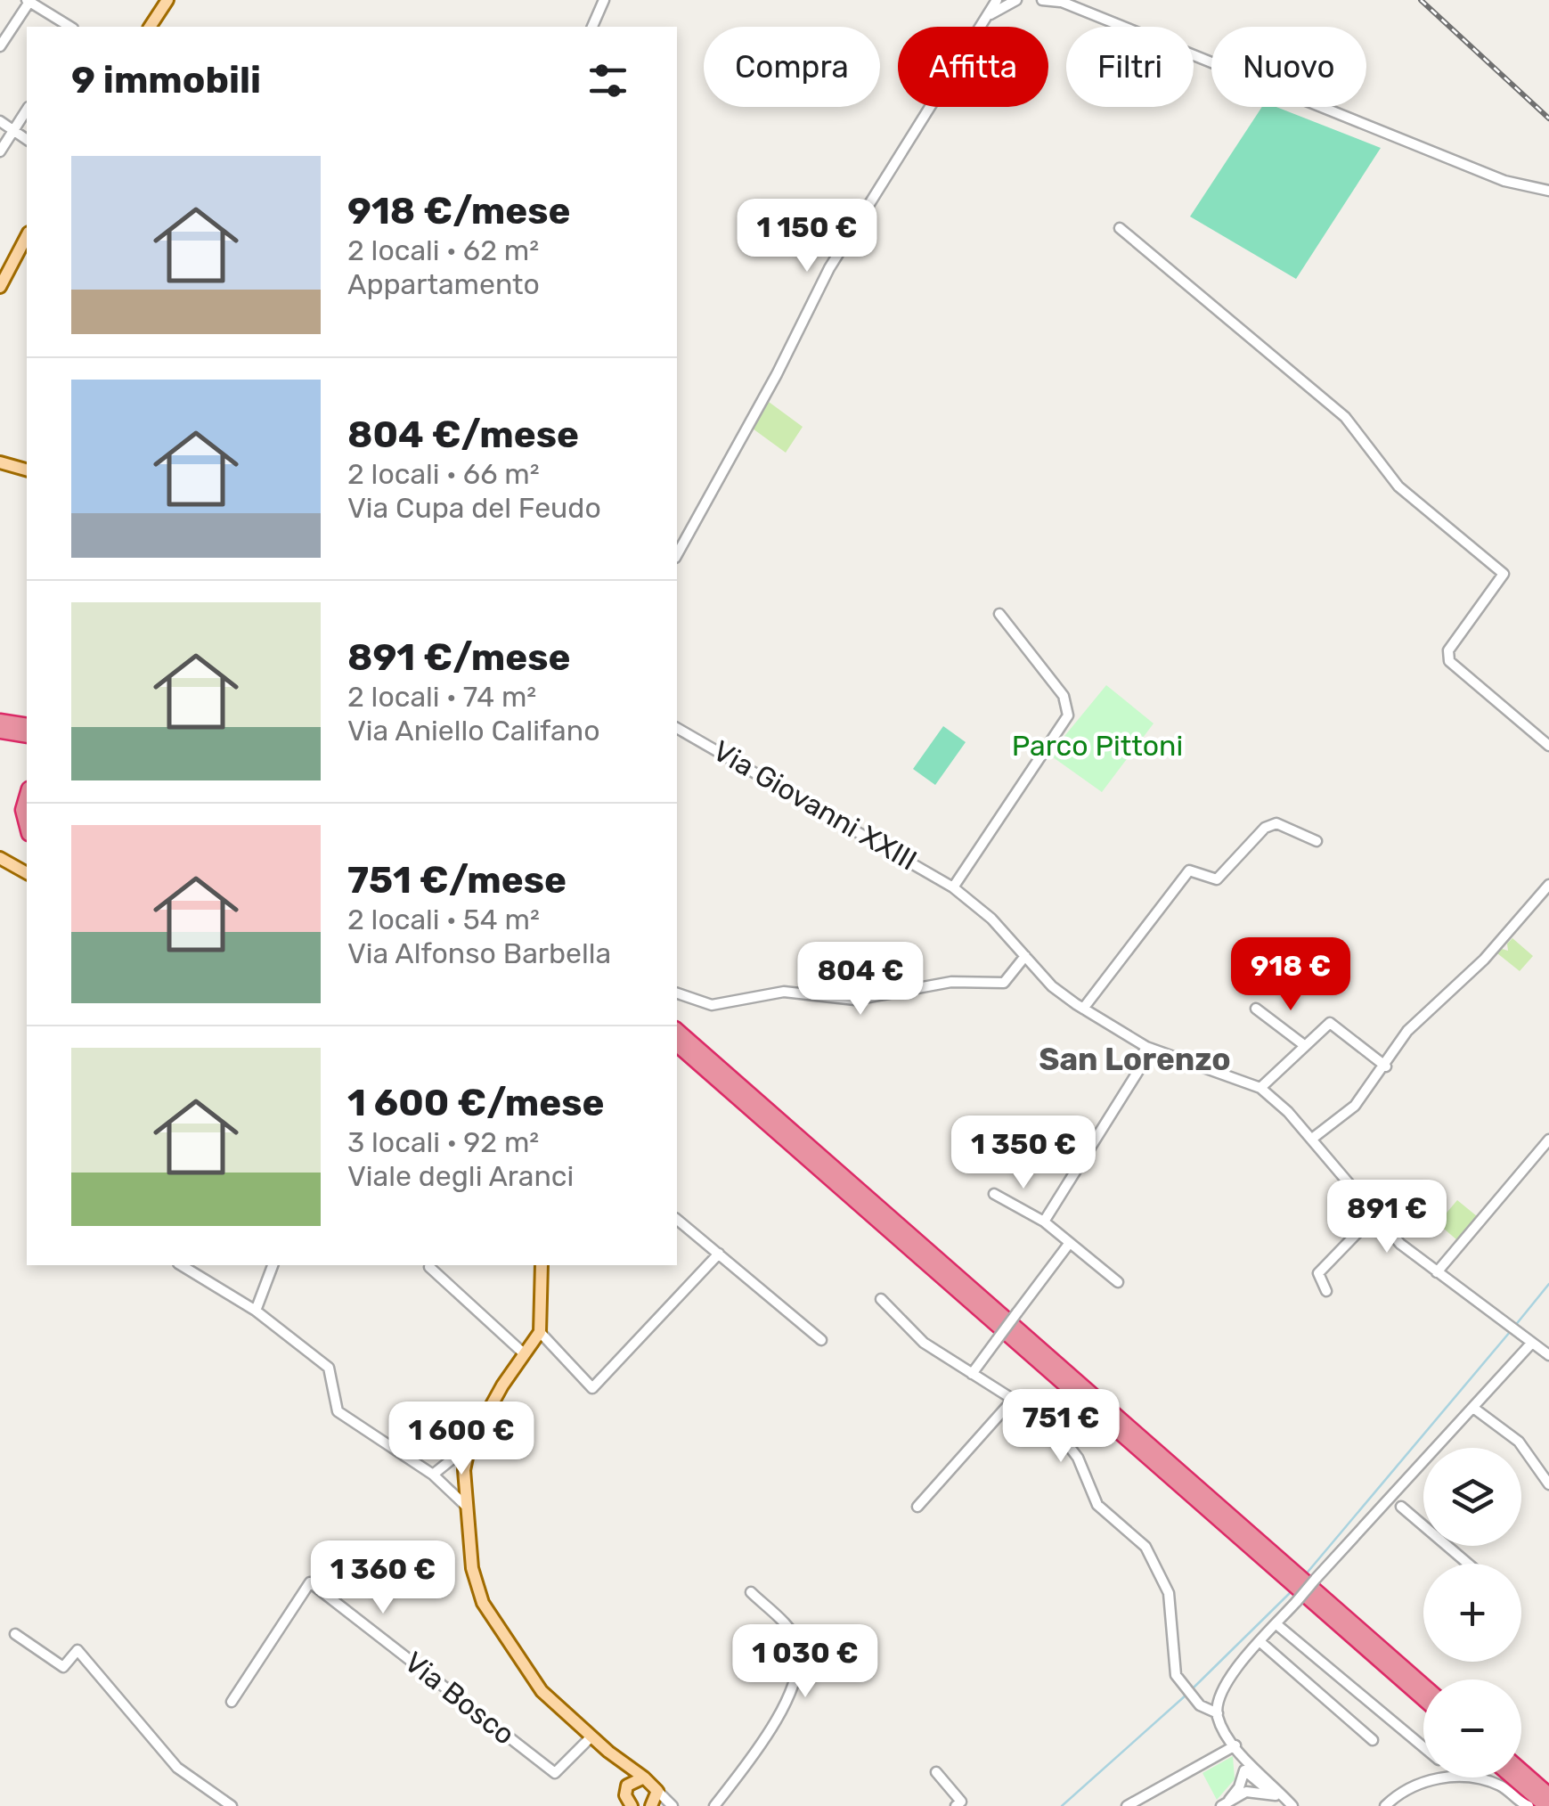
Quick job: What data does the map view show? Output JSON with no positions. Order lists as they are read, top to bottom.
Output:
{
  "streets": {
    "street": ["Via Giovanni XXIII", "Via Bosco"]
  },
  "districts": ["San Lorenzo"],
  "parks": ["Parco Pittoni"],
  "page": {
    "chip": [
      "Compra",
      "Affitta",
      "Filtri",
      "Nuovo"
    ],
    "heading": "9 immobili",
    "list": [
      {
        "name": "918 €/mese",
        "note": "2 locali · 62 m² · Appartamento"
      },
      {
        "name": "804 €/mese",
        "note": "2 locali · 66 m² · Via Cupa del Feudo"
      },
      {
        "name": "891 €/mese",
        "note": "2 locali · 74 m² · Via Aniello Califano"
      },
      {
        "name": "751 €/mese",
        "note": "2 locali · 54 m² · Via Alfonso Barbella"
      },
      {
        "name": "1 600 €/mese",
        "note": "3 locali · 92 m² · Viale degli Aranci"
      }
    ],
    "price": [
      "1 150 €",
      "918 €",
      "804 €",
      "1 350 €",
      "891 €",
      "751 €",
      "1 600 €",
      "1 360 €",
      "1 030 €"
    ],
    "map_buttons": ["+", "−"]
  }
}
